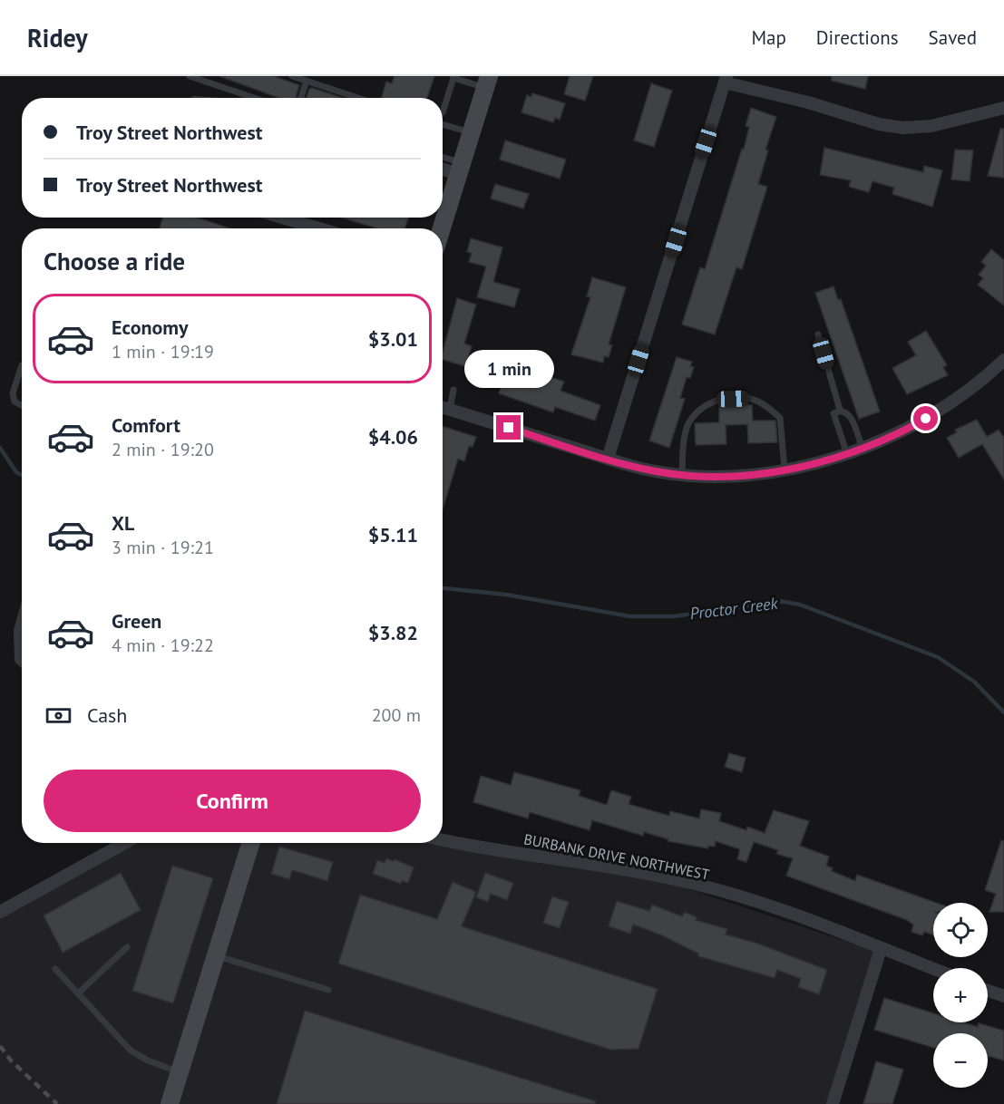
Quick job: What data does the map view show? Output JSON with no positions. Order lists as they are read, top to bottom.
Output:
{
  "streets": {
    "street": ["BURBANK DRIVE NORTHWEST"]
  },
  "water": ["Proctor Creek"],
  "page": {
    "header": "Ridey",
    "nav": ["Map", "Directions", "Saved"],
    "banner": ["Troy Street Northwest", "Troy Street Northwest"],
    "heading": "Choose a ride",
    "list": [
      {
        "name": "Economy",
        "note": "1 min · 19:19",
        "value": "$3.01"
      },
      {
        "name": "Comfort",
        "note": "2 min · 19:20",
        "value": "$4.06"
      },
      {
        "name": "XL",
        "note": "3 min · 19:21",
        "value": "$5.11"
      },
      {
        "name": "Green",
        "note": "4 min · 19:22",
        "value": "$3.82"
      }
    ],
    "bubble": "1 min",
    "pay": ["Cash", "200 m"],
    "buttons": "Confirm",
    "map_buttons": ["+", "−"]
  }
}
